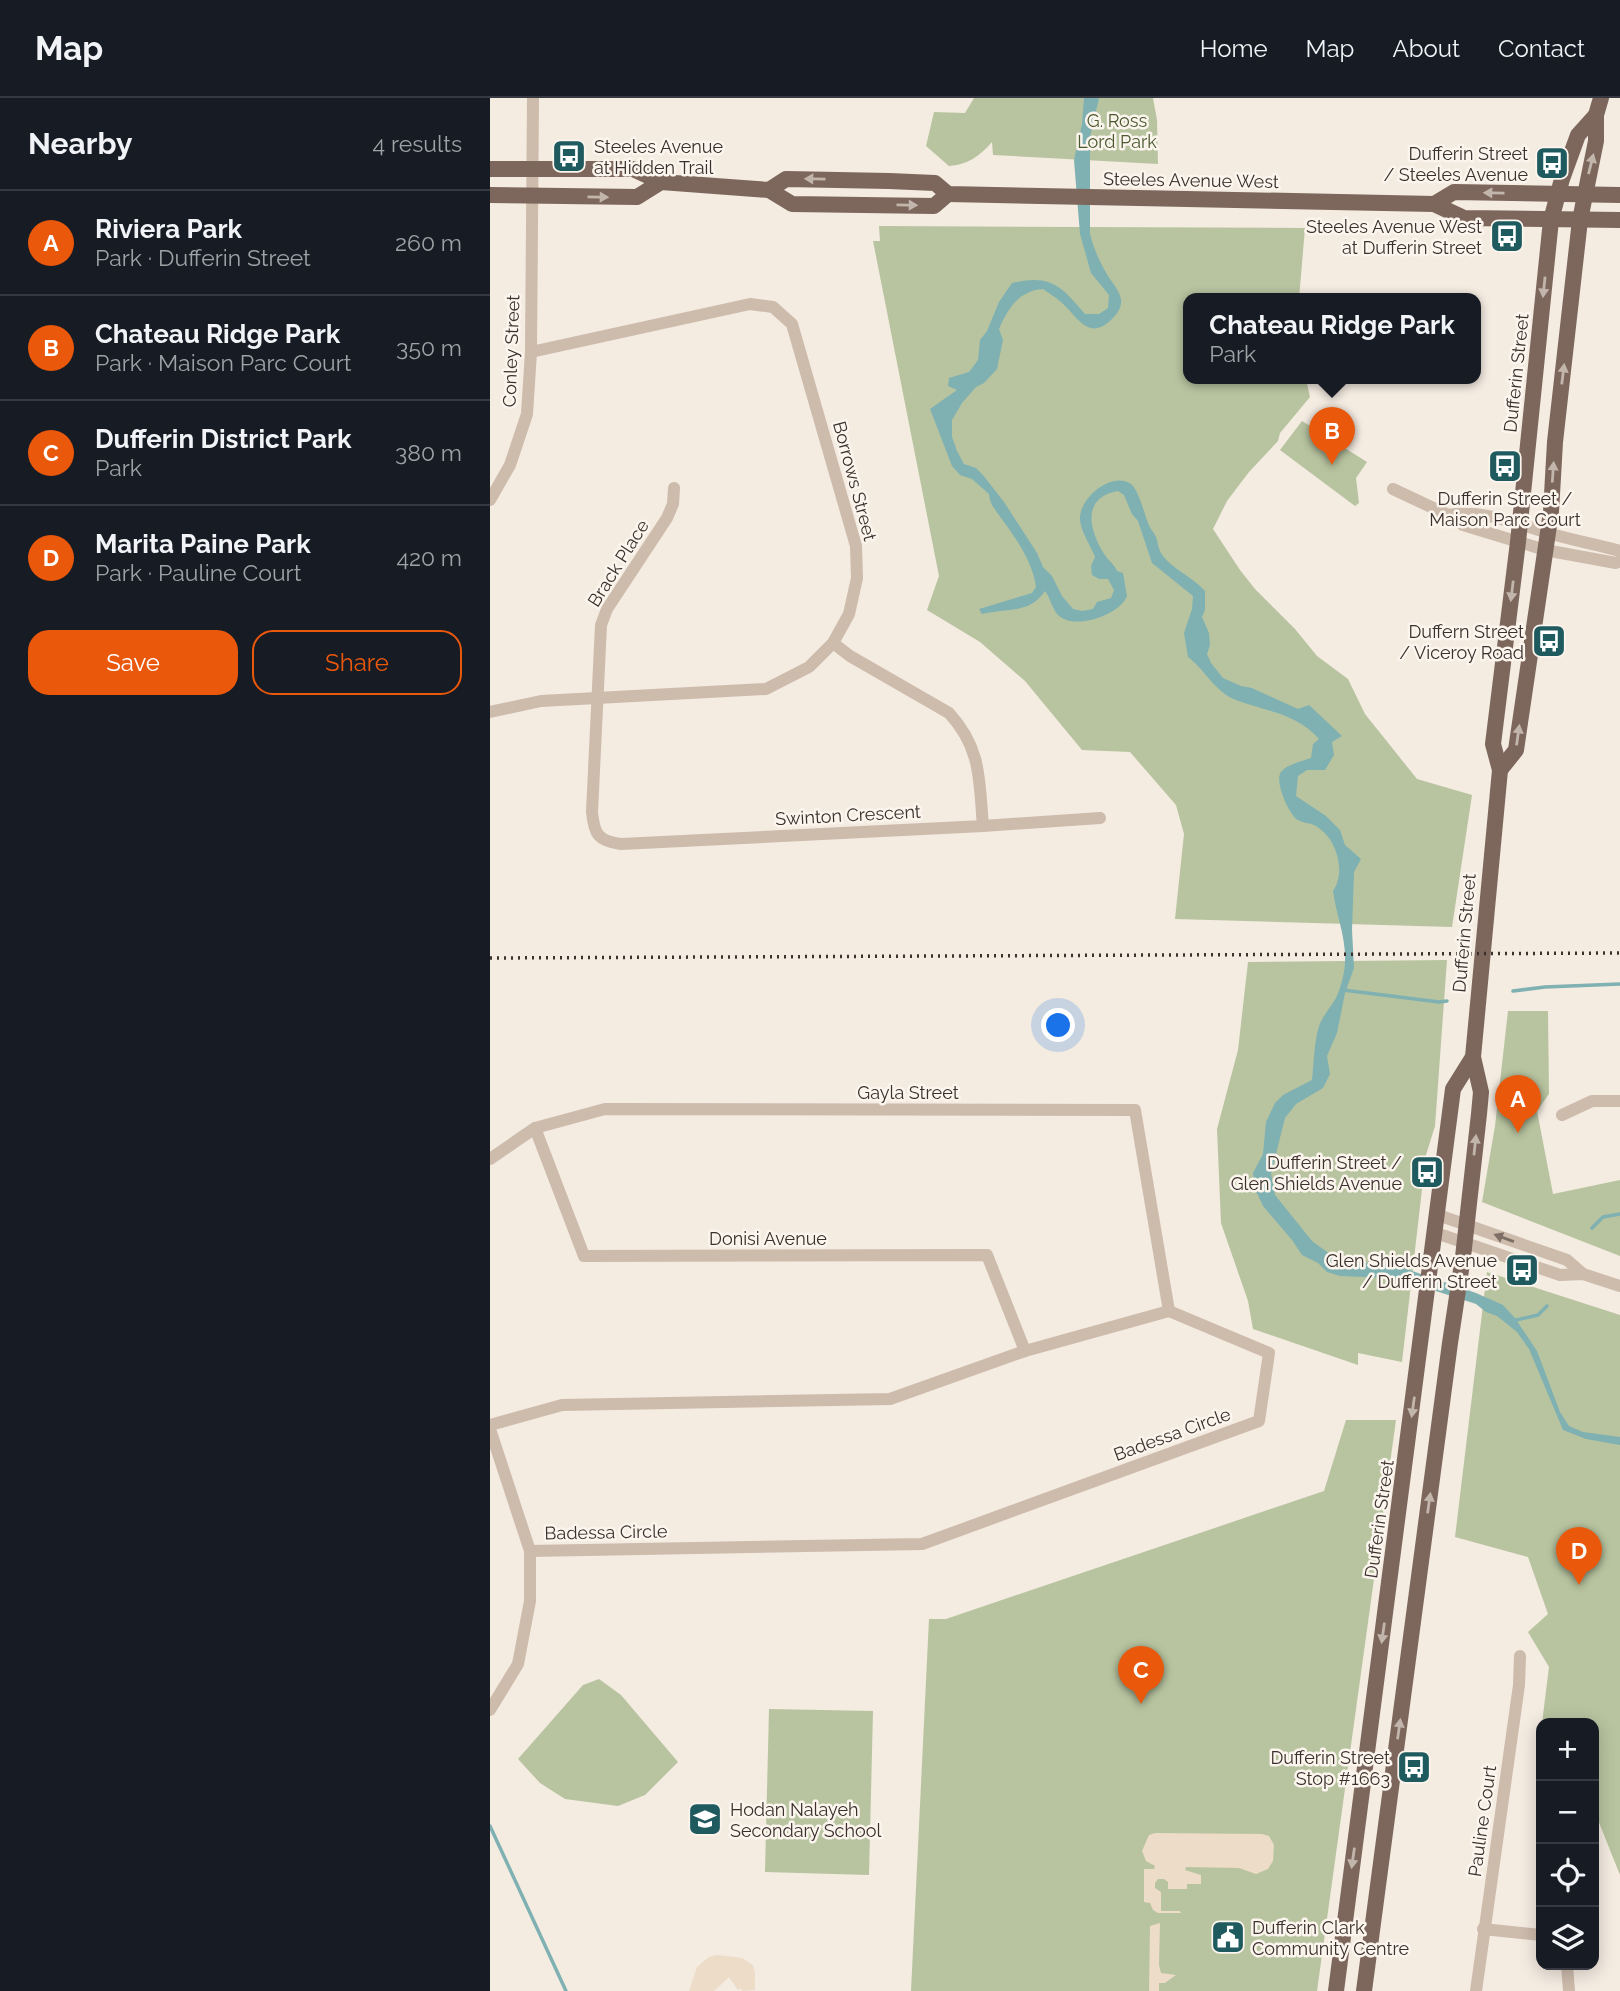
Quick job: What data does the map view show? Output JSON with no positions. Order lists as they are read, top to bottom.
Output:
{
  "streets": {
    "main road": ["Steeles Avenue West", "Dufferin Street"],
    "street": [
      "Conley Street",
      "Borrows Street",
      "Brack Place",
      "Swinton Crescent",
      "Gayla Street",
      "Donisi Avenue",
      "Badessa Circle",
      "Pauline Court"
    ]
  },
  "crossings": [
    ["Steeles Avenue West", "Conley Street"],
    ["Steeles Avenue West", "Dufferin Street"],
    ["Conley Street", "Borrows Street"],
    ["Borrows Street", "Brack Place"],
    ["Borrows Street", "Swinton Crescent"],
    ["Brack Place", "Swinton Crescent"],
    ["Gayla Street", "Donisi Avenue"],
    ["Gayla Street", "Badessa Circle"]
  ],
  "parks": ["G. Ross Lord Park"],
  "places": {
    "bus stop": [
      "Steeles Avenue at Hidden Trail",
      "Dufferin Street / Steeles Avenue",
      "Steeles Avenue West at Dufferin Street",
      "Dufferin Street / Maison Parc Court",
      "Duffern Street / Viceroy Road",
      "Dufferin Street / Glen Shields Avenue",
      "Glen Shields Avenue / Dufferin Street",
      "Dufferin Street Stop #1663"
    ],
    "school or university": ["Hodan Nalayeh Secondary School"],
    "public building": ["Dufferin Clark Community Centre"]
  },
  "page": {
    "header": "Map",
    "nav": [
      "Home",
      "Map",
      "About",
      "Contact"
    ],
    "heading": ["Nearby", "4 results"],
    "list": [
      {
        "mark": "A",
        "name": "Riviera Park",
        "note": "Park · Dufferin Street",
        "value": "260 m"
      },
      {
        "mark": "B",
        "name": "Chateau Ridge Park",
        "note": "Park · Maison Parc Court",
        "value": "350 m"
      },
      {
        "mark": "C",
        "name": "Dufferin District Park",
        "note": "Park",
        "value": "380 m"
      },
      {
        "mark": "D",
        "name": "Marita Paine Park",
        "note": "Park · Pauline Court",
        "value": "420 m"
      }
    ],
    "popup": ["Chateau Ridge Park", "Park"],
    "pins": [
      "B",
      "A",
      "D",
      "C"
    ],
    "buttons": ["Save", "Share"],
    "map_buttons": ["+", "−"]
  }
}
